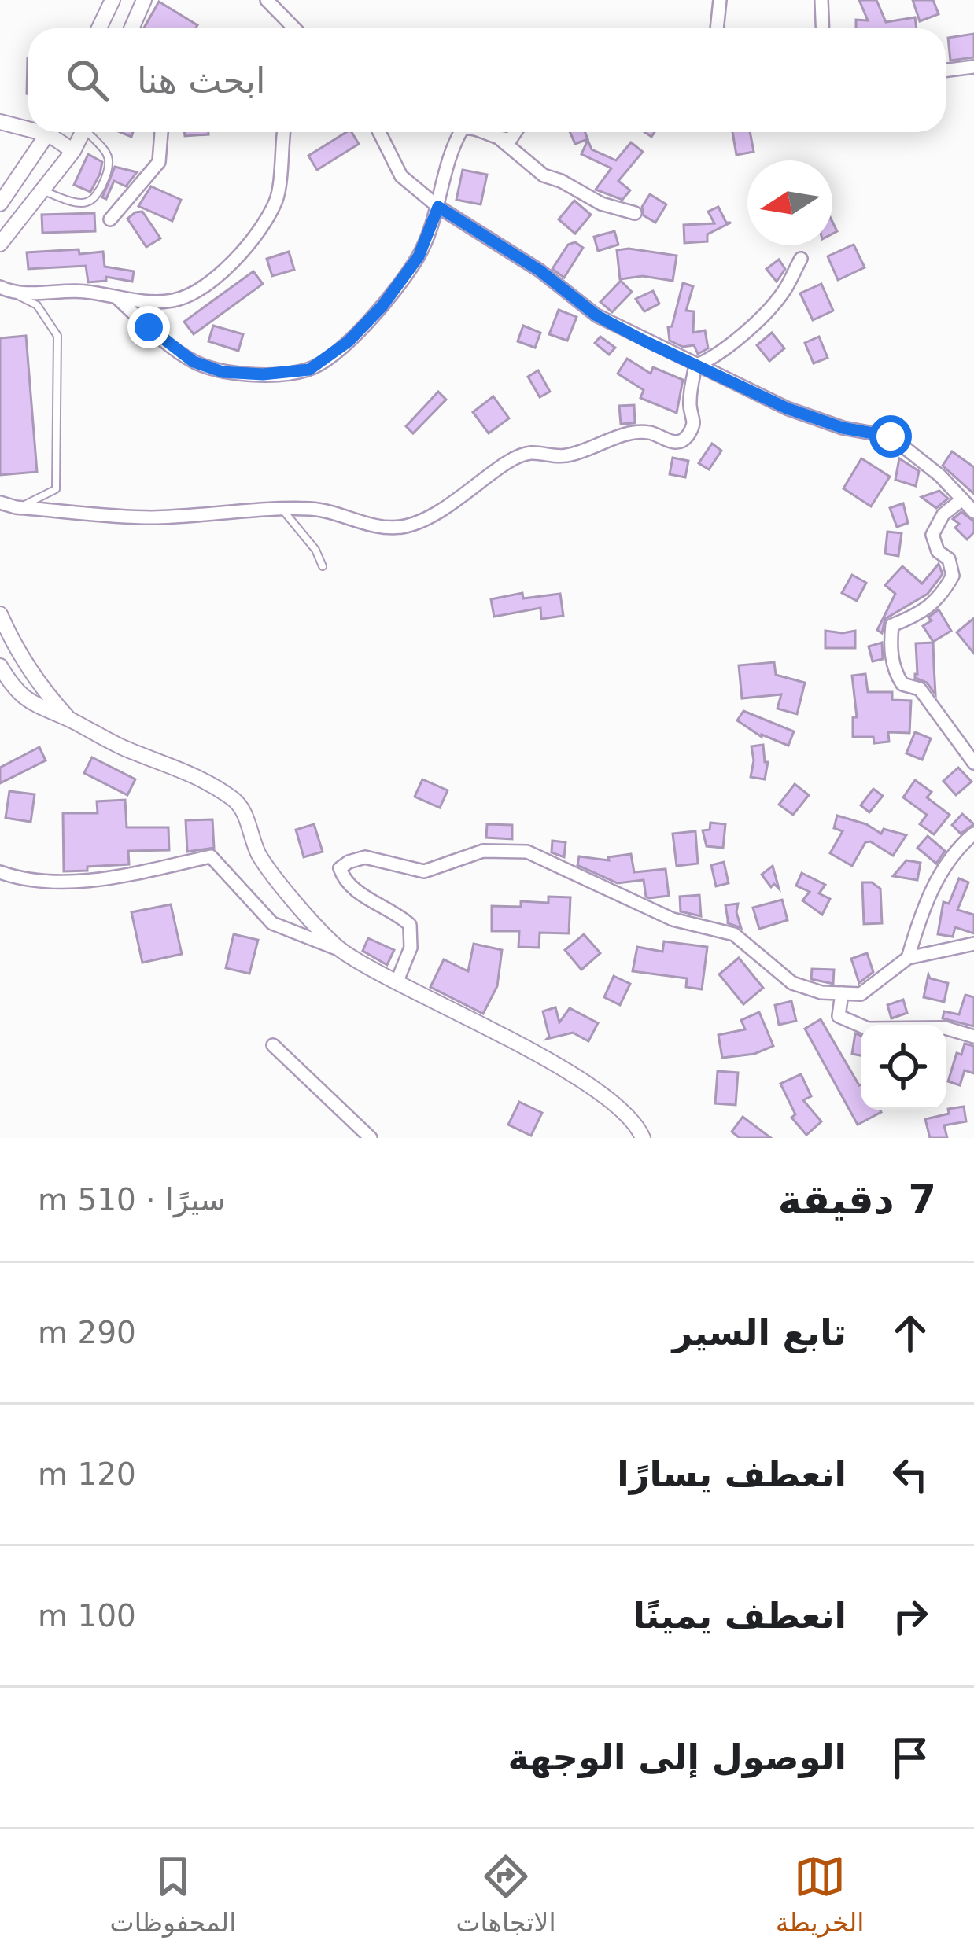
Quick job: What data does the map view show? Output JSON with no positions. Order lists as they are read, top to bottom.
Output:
{
  "north": "left",
  "page": {
    "search": "ابحث هنا",
    "heading": ["7 دقيقة", "سيرًا · 510 m"],
    "list": [
      ["تابع السير", "290 m"],
      ["انعطف يسارًا", "120 m"],
      ["انعطف يمينًا", "100 m"],
      "الوصول إلى الوجهة"
    ],
    "nav": ["الخريطة", "الاتجاهات", "المحفوظات"]
  }
}
